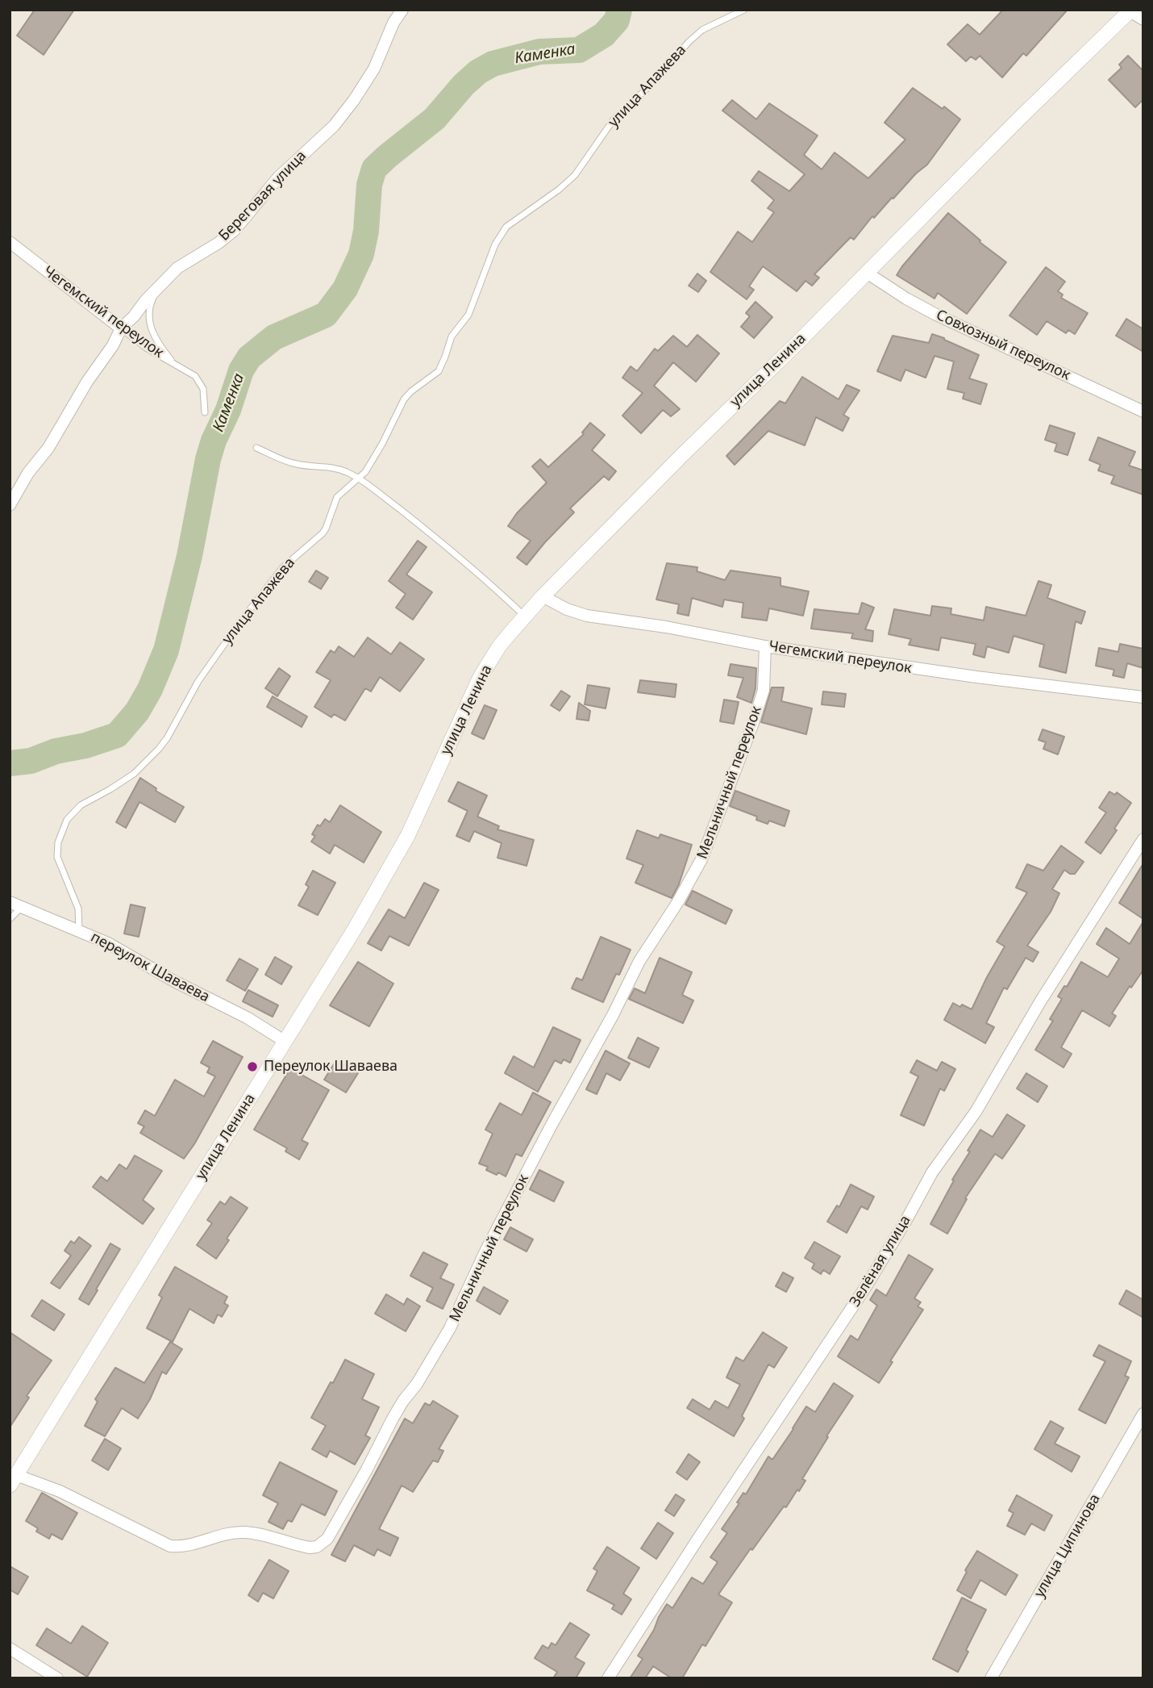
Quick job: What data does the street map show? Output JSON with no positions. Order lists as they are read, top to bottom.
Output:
{
  "streets": {
    "street": [
      "Береговая улица",
      "Чегемский переулок",
      "Совхозный переулок",
      "улица Ленина",
      "Мельничный переулок",
      "переулок Шаваева",
      "Зелёная улица",
      "улица Ципинова"
    ],
    "lane": ["улица Апажева"]
  },
  "crossings": [
    ["улица Апажева", "переулок Шаваева"],
    ["Береговая улица", "Чегемский переулок"],
    ["Чегемский переулок", "улица Ленина"],
    ["Чегемский переулок", "Мельничный переулок"],
    ["Совхозный переулок", "улица Ленина"],
    ["улица Ленина", "Мельничный переулок"],
    ["улица Ленина", "переулок Шаваева"]
  ],
  "water": ["Каменка"],
  "places": ["Переулок Шаваева"]
}
